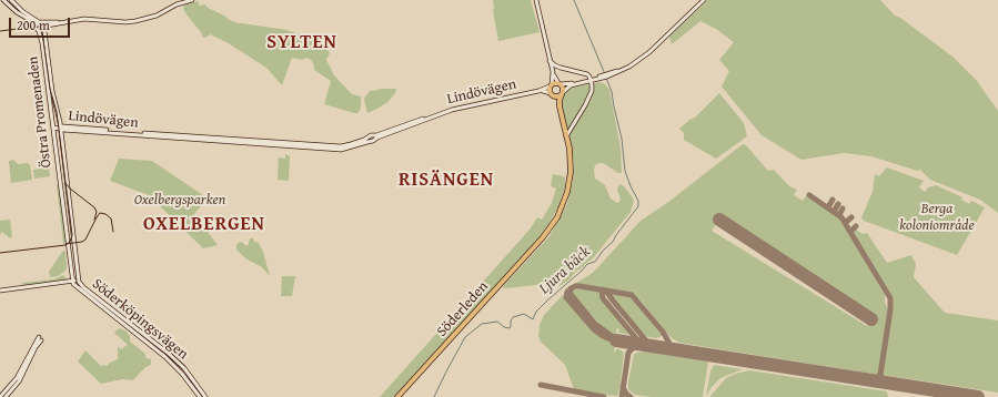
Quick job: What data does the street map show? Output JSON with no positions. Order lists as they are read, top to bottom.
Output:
{
  "streets": {
    "main road": [
      "Lindövägen",
      "Östra Promenaden",
      "Söderleden",
      "Söderköpingsvägen"
    ]
  },
  "crossings": [
    ["Lindövägen", "Östra Promenaden"],
    ["Lindövägen", "Söderleden"],
    ["Östra Promenaden", "Söderköpingsvägen"]
  ],
  "districts": ["SYLTEN", "RISÄNGEN", "OXELBERGEN"],
  "water": ["Ljura bäck"],
  "parks": ["Oxelbergsparken", "Berga koloniområde"],
  "scale_bar": "200 m"
}
